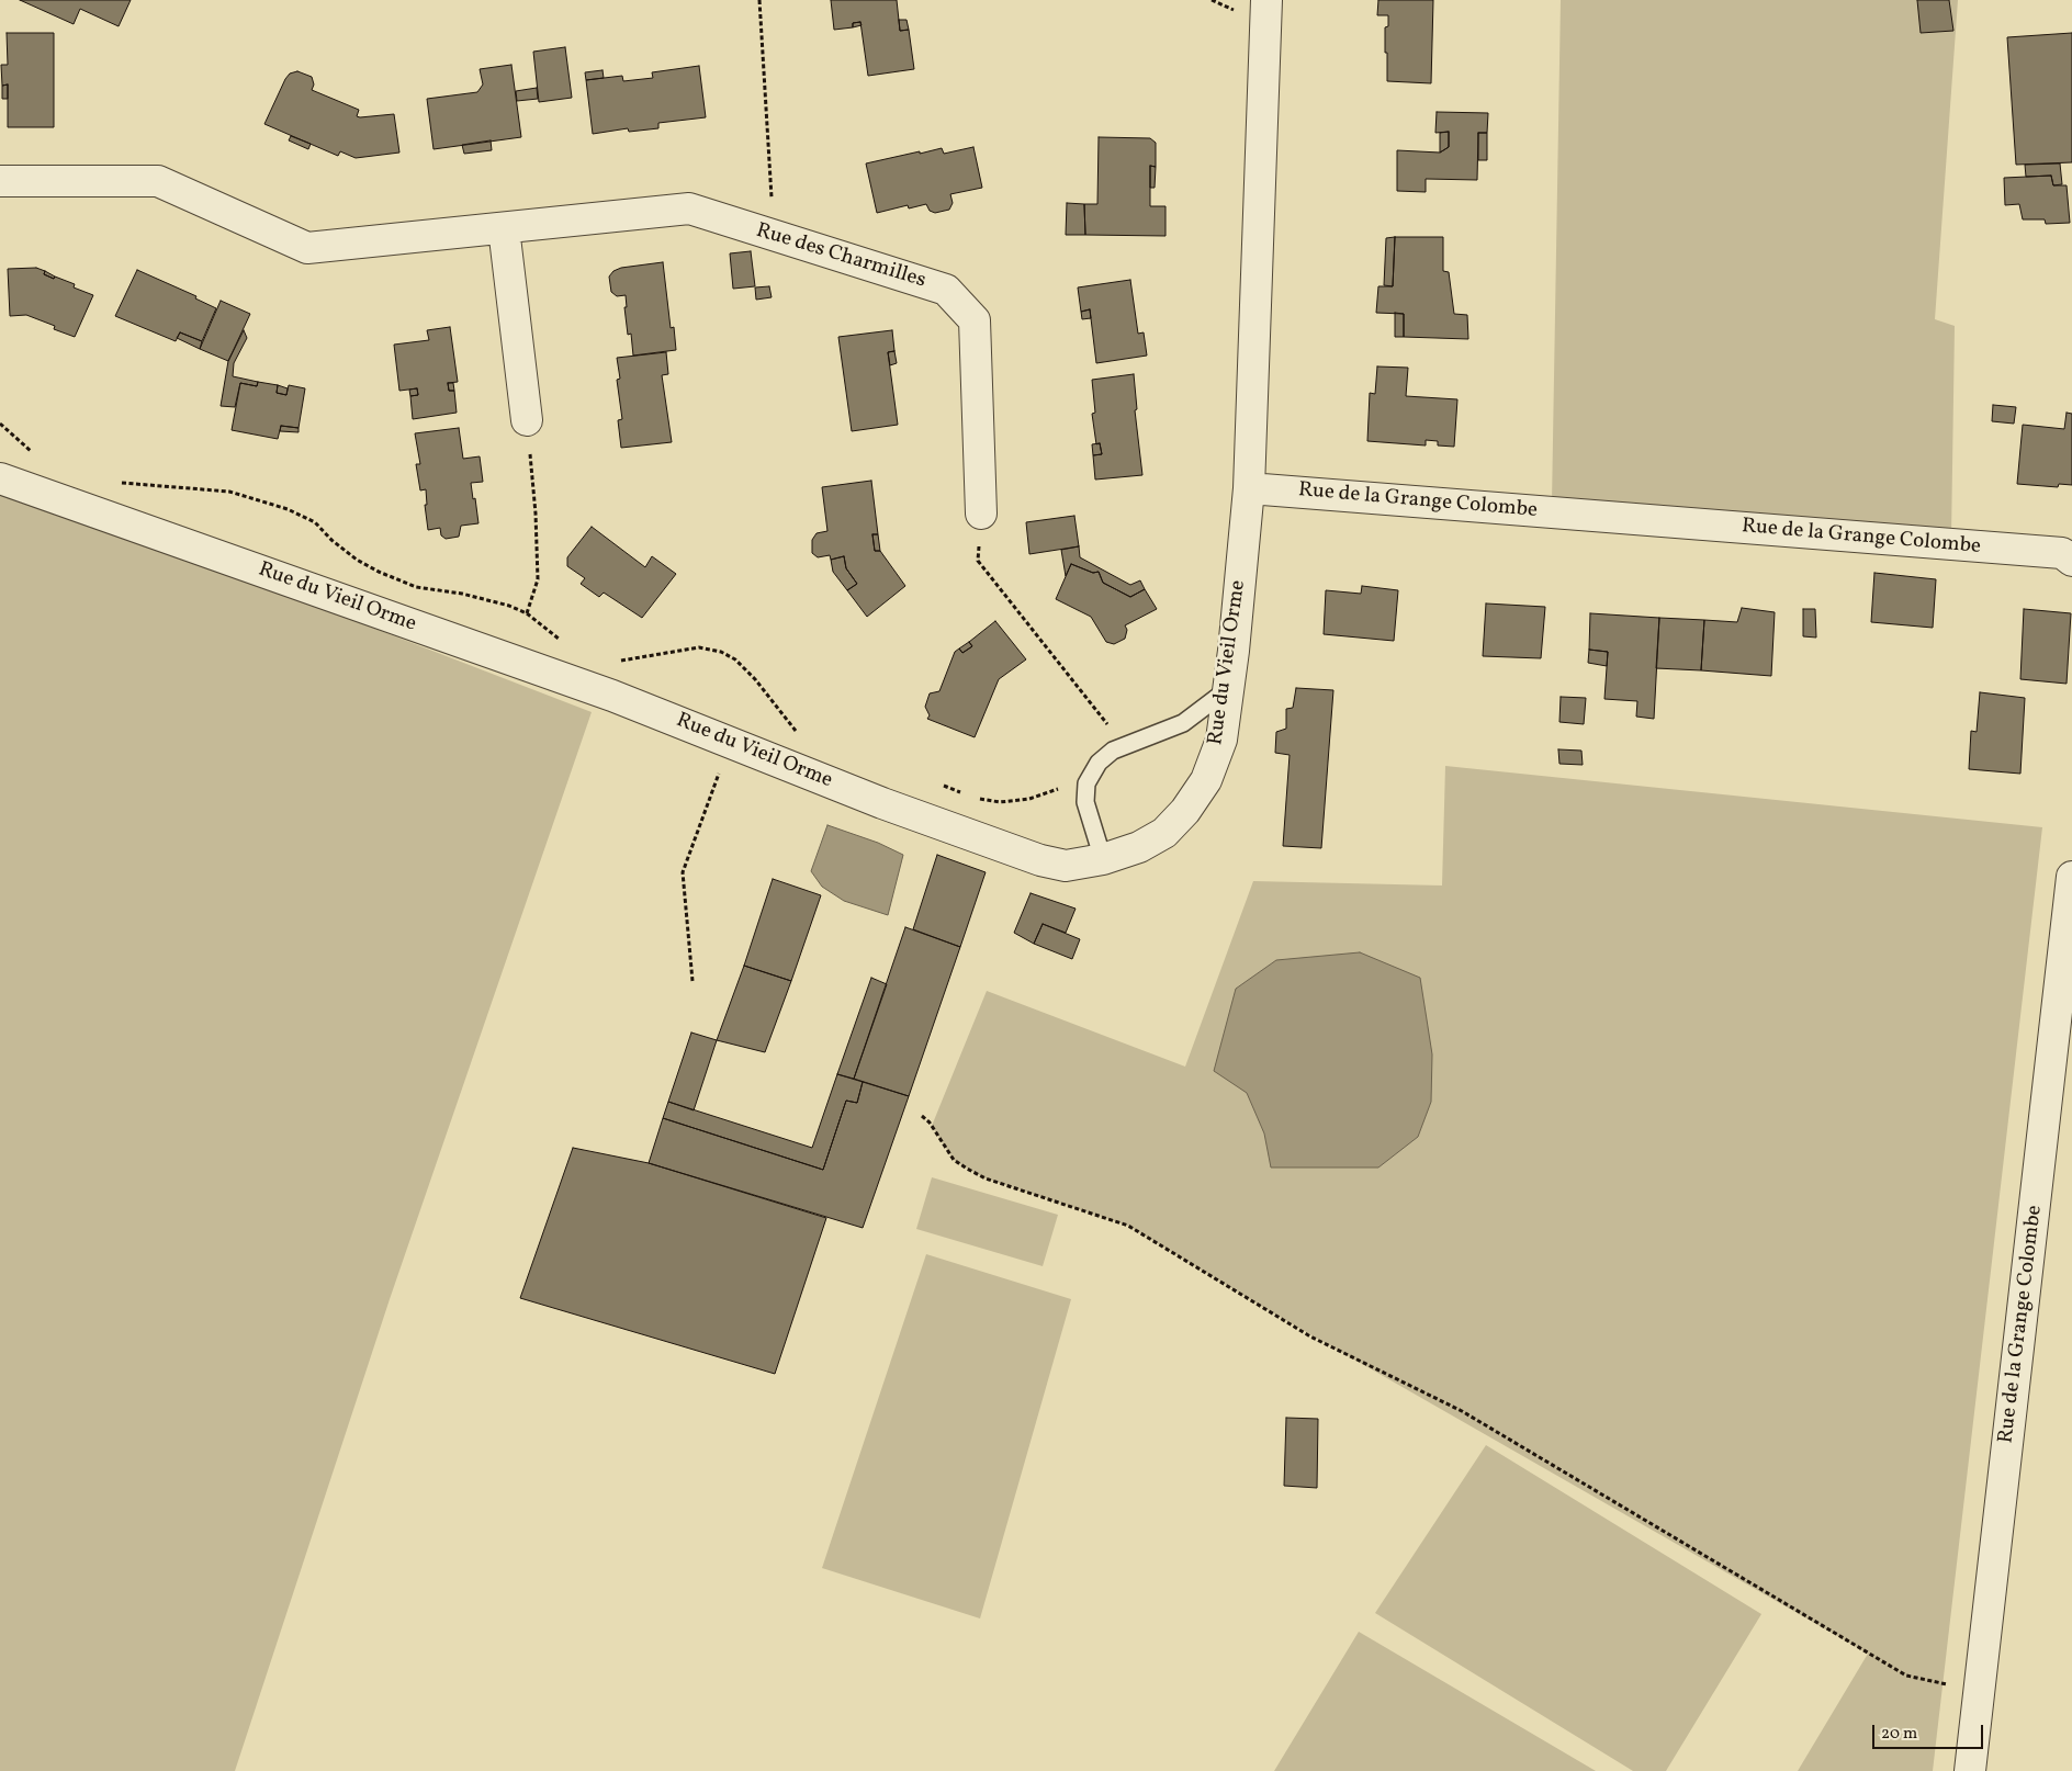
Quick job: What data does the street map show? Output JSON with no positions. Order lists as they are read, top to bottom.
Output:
{
  "streets": {
    "street": ["Rue des Charmilles", "Rue de la Grange Colombe", "Rue du Vieil Orme"]
  },
  "crossings": [
    ["Rue de la Grange Colombe", "Rue du Vieil Orme"]
  ],
  "scale_bar": "20 m"
}
